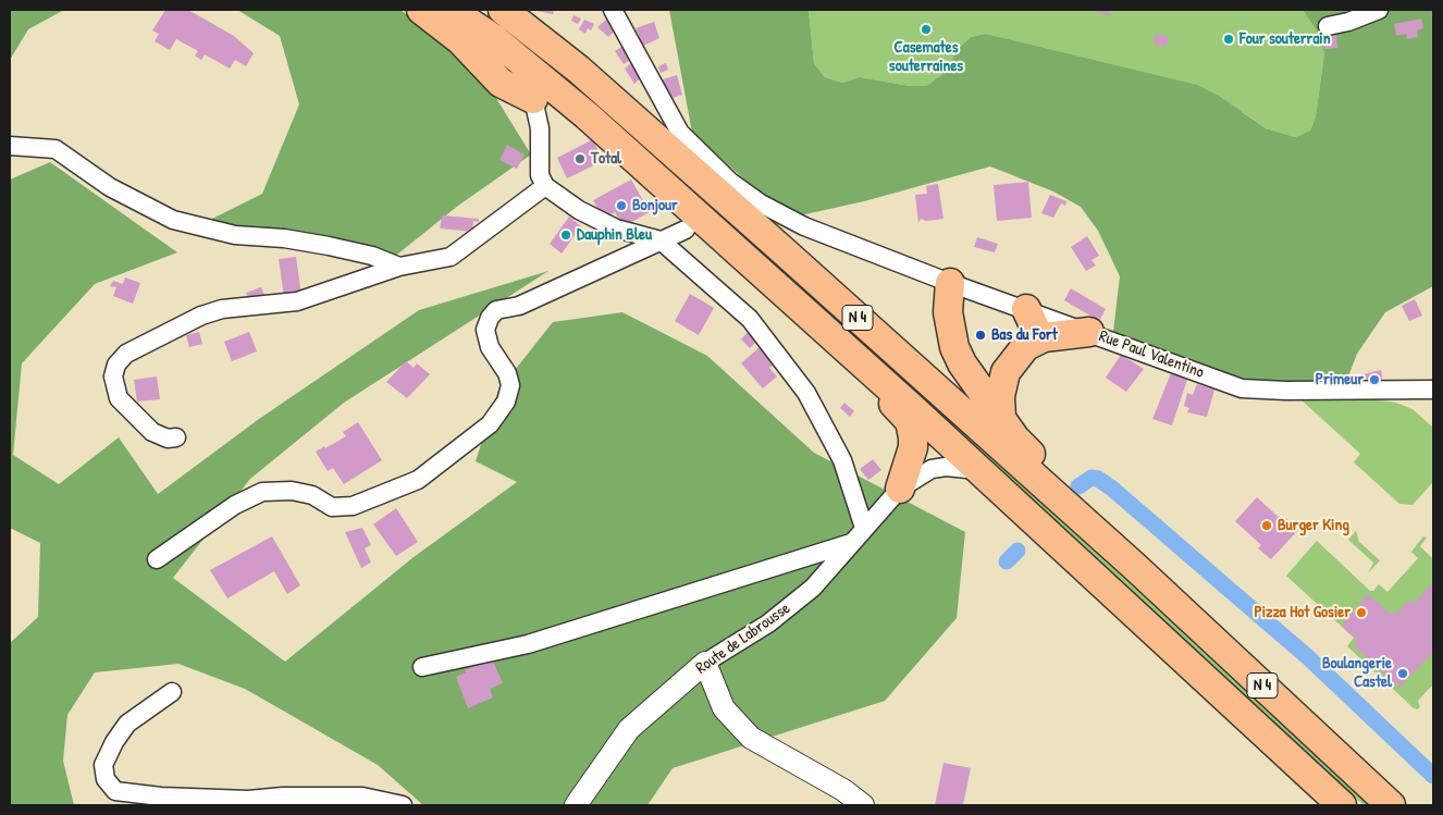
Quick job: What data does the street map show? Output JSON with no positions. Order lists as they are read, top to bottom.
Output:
{
  "streets": {
    "highway": ["N 4"],
    "street": ["Rue Paul Valentino", "Route de Labrousse"]
  },
  "crossings": [
    ["N 4", "Route de Labrousse"]
  ],
  "places": [
    "Casemates souterraines",
    "Four souterrain",
    "Total",
    "Bonjour",
    "Dauphin Bleu",
    "Bas du Fort",
    "Primeur",
    "Burger King",
    "Pizza Hot Gosier",
    "Boulangerie Castel"
  ]
}
